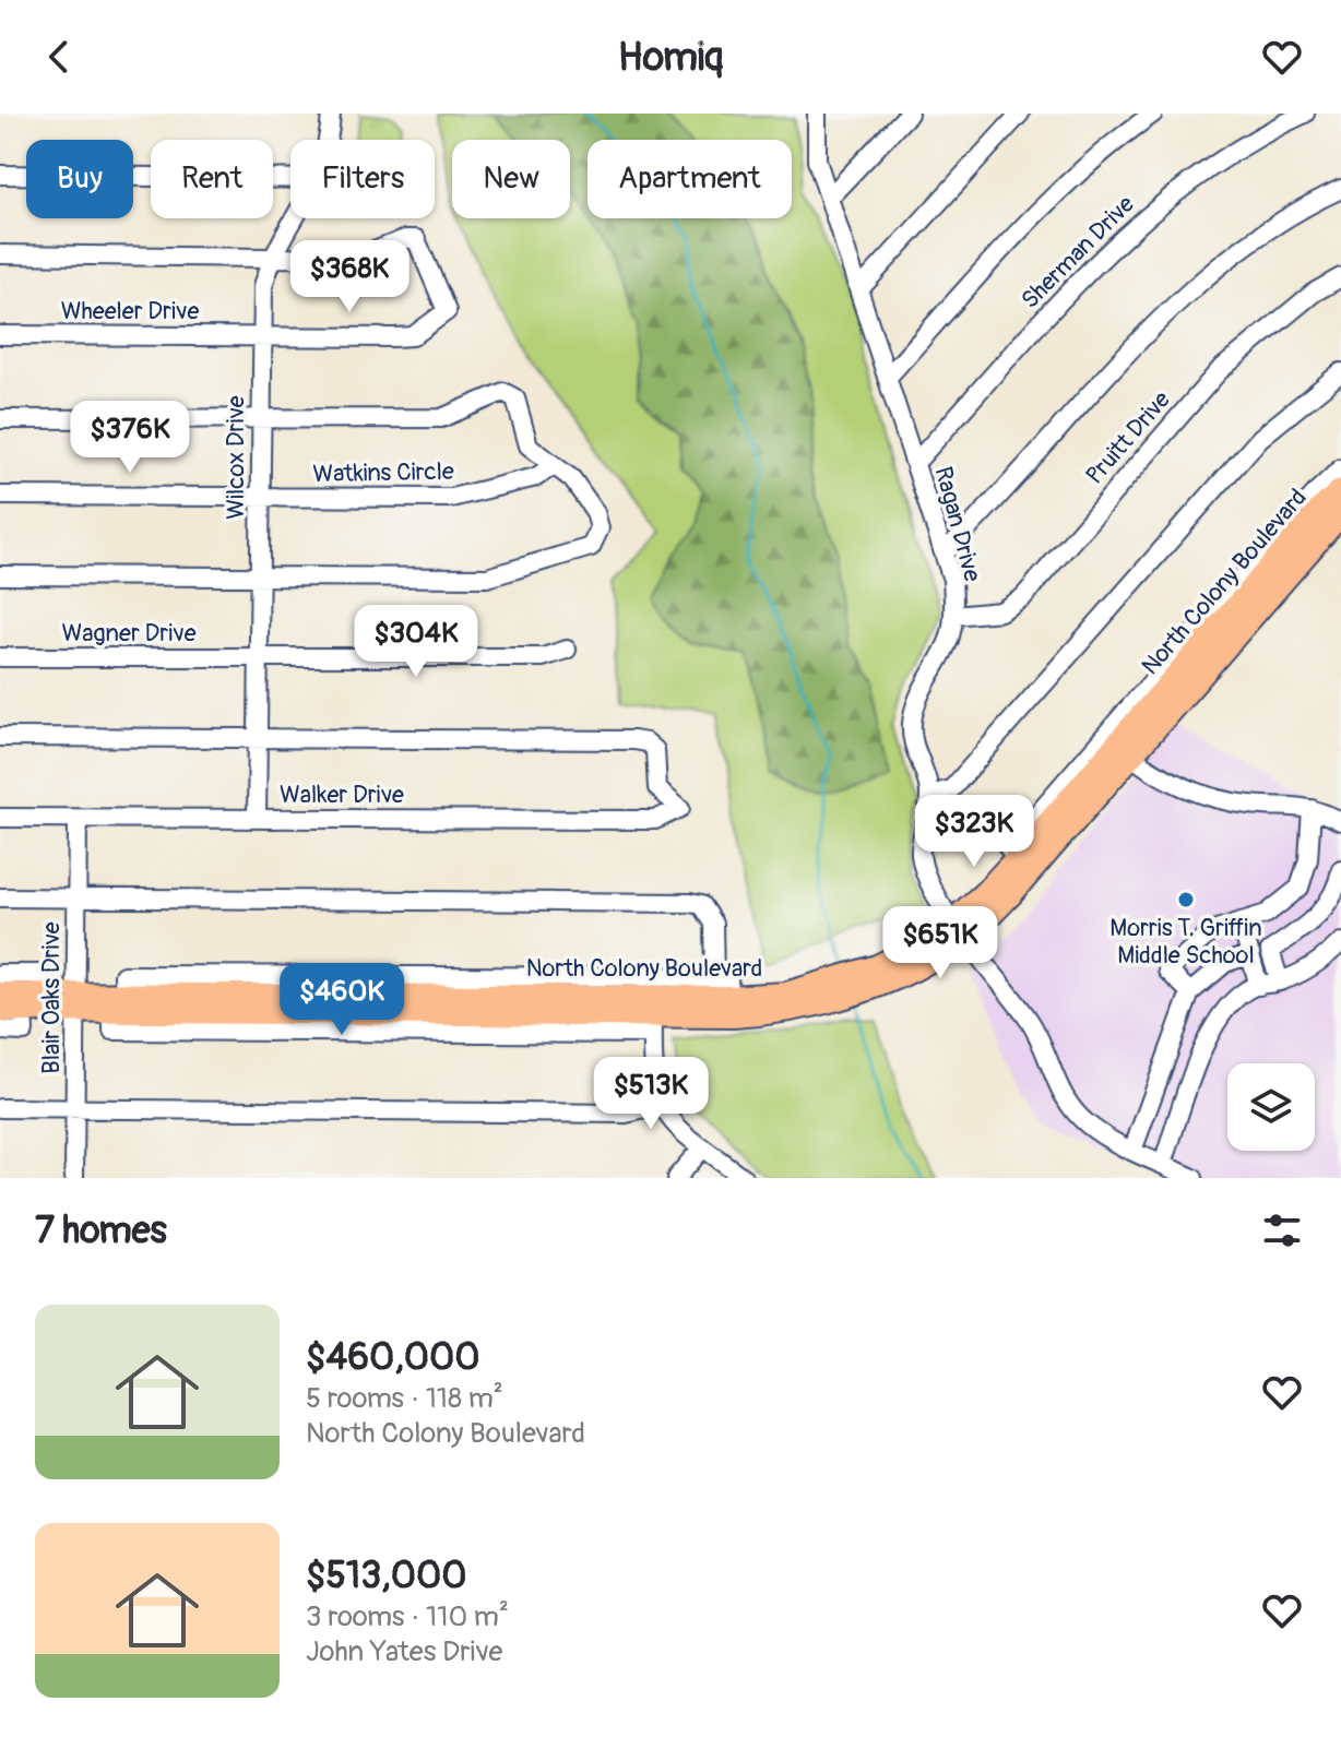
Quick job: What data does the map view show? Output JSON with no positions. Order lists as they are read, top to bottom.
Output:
{
  "streets": {
    "main road": ["North Colony Boulevard"],
    "street": [
      "Sherman Drive",
      "Wheeler Drive",
      "Pruitt Drive",
      "Wilcox Drive",
      "Watkins Circle",
      "Ragan Drive",
      "Wagner Drive",
      "Walker Drive",
      "Blair Oaks Drive"
    ]
  },
  "crossings": [
    ["Sherman Drive", "Ragan Drive"],
    ["Wheeler Drive", "Wilcox Drive"],
    ["Pruitt Drive", "Ragan Drive"],
    ["Wilcox Drive", "Watkins Circle"],
    ["Wilcox Drive", "Wagner Drive"],
    ["Wilcox Drive", "Walker Drive"],
    ["Ragan Drive", "North Colony Boulevard"],
    ["North Colony Boulevard", "Blair Oaks Drive"],
    ["Walker Drive", "Blair Oaks Drive"]
  ],
  "places": ["Morris T. Griffin Middle School"],
  "page": {
    "header": "Homiq",
    "chip": [
      "Buy",
      "Rent",
      "Filters",
      "New",
      "Apartment"
    ],
    "price": [
      "$368K",
      "$376K",
      "$304K",
      "$323K",
      "$651K",
      "$460K",
      "$513K"
    ],
    "heading": "7 homes",
    "list": [
      {
        "name": "$460,000",
        "note": "5 rooms · 118 m² · North Colony Boulevard"
      },
      {
        "name": "$513,000",
        "note": "3 rooms · 110 m² · John Yates Drive"
      }
    ]
  }
}
